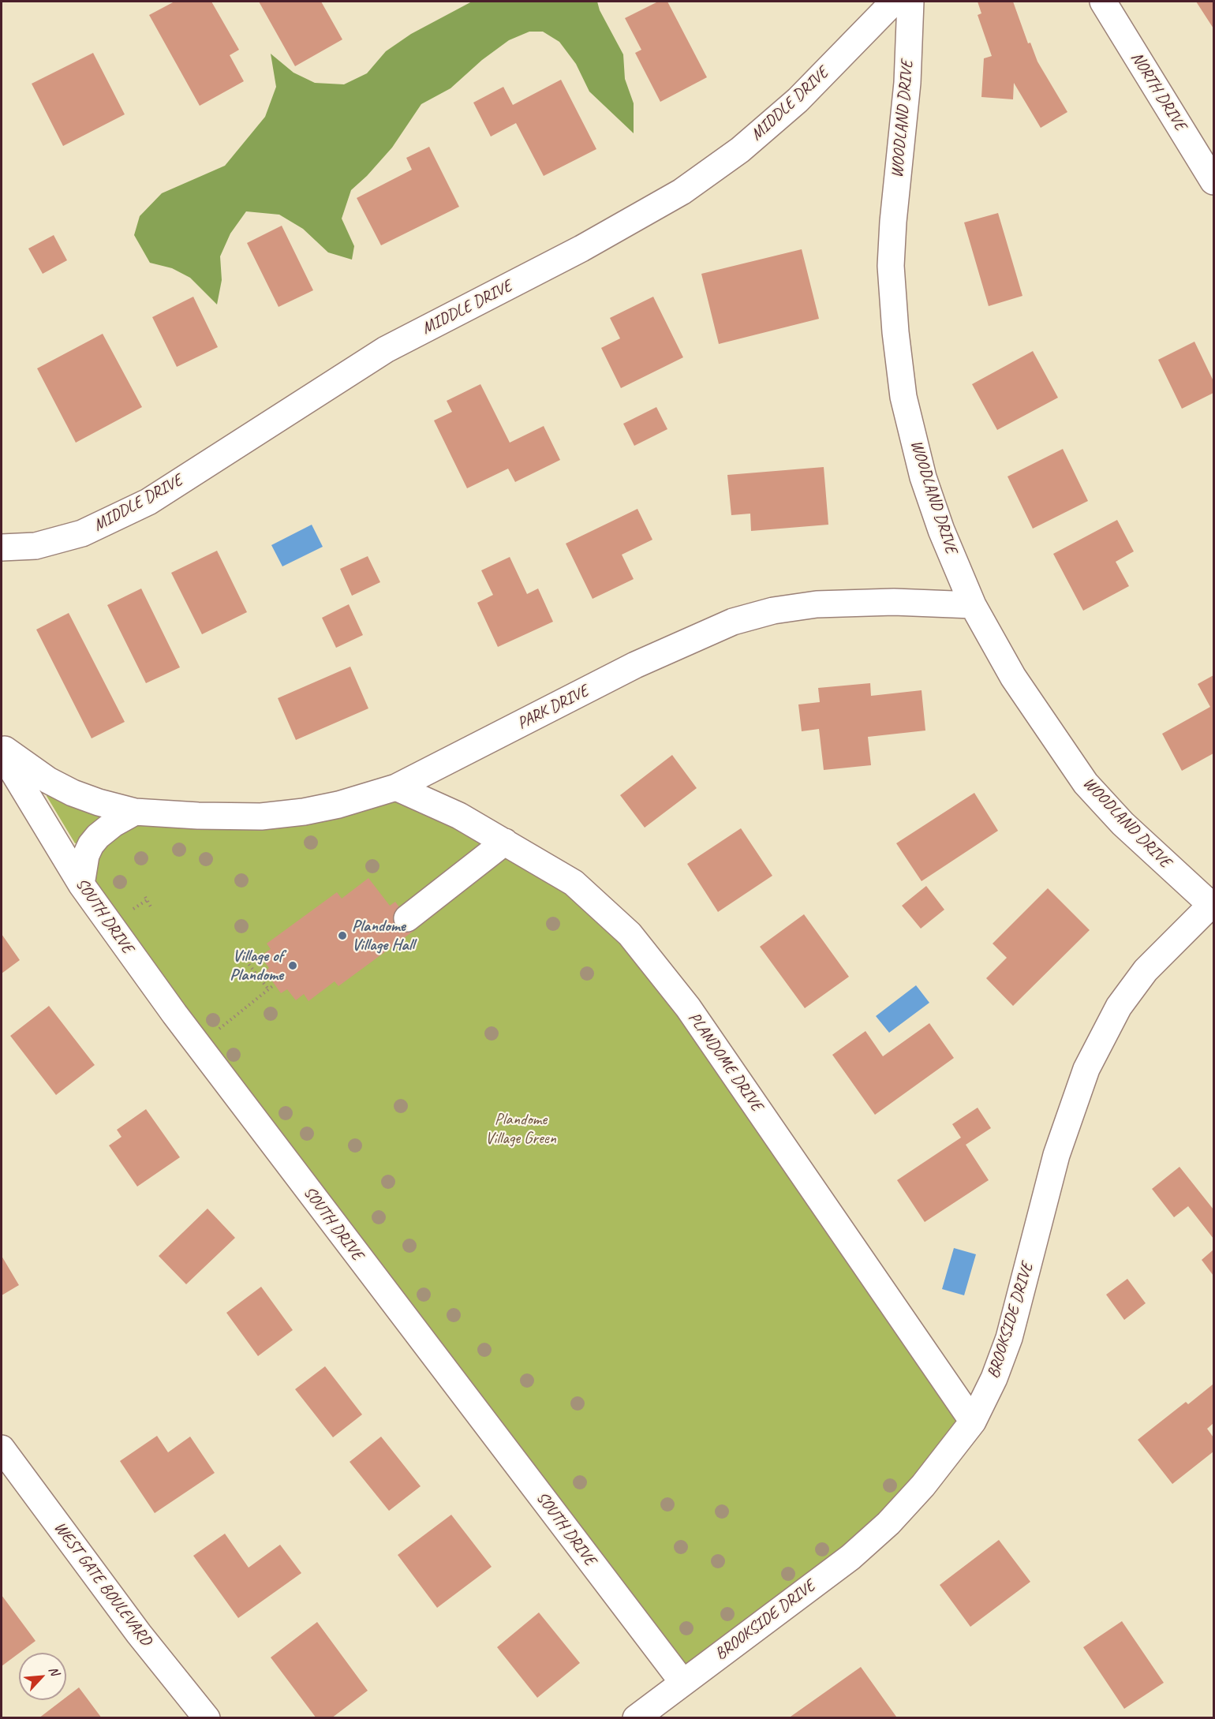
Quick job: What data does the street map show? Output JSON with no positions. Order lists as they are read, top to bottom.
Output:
{
  "streets": {
    "street": [
      "NORTH DRIVE",
      "MIDDLE DRIVE",
      "WOODLAND DRIVE",
      "PARK DRIVE",
      "SOUTH DRIVE",
      "PLANDOME DRIVE",
      "BROOKSIDE DRIVE",
      "WEST GATE BOULEVARD"
    ]
  },
  "crossings": [
    ["WOODLAND DRIVE", "PARK DRIVE"],
    ["WOODLAND DRIVE", "BROOKSIDE DRIVE"],
    ["PARK DRIVE", "PLANDOME DRIVE"],
    ["SOUTH DRIVE", "BROOKSIDE DRIVE"],
    ["PLANDOME DRIVE", "BROOKSIDE DRIVE"]
  ],
  "parks": ["Plandome Village Green"],
  "places": ["Plandome Village Hall", "Village of Plandome"],
  "north": "top right"
}
